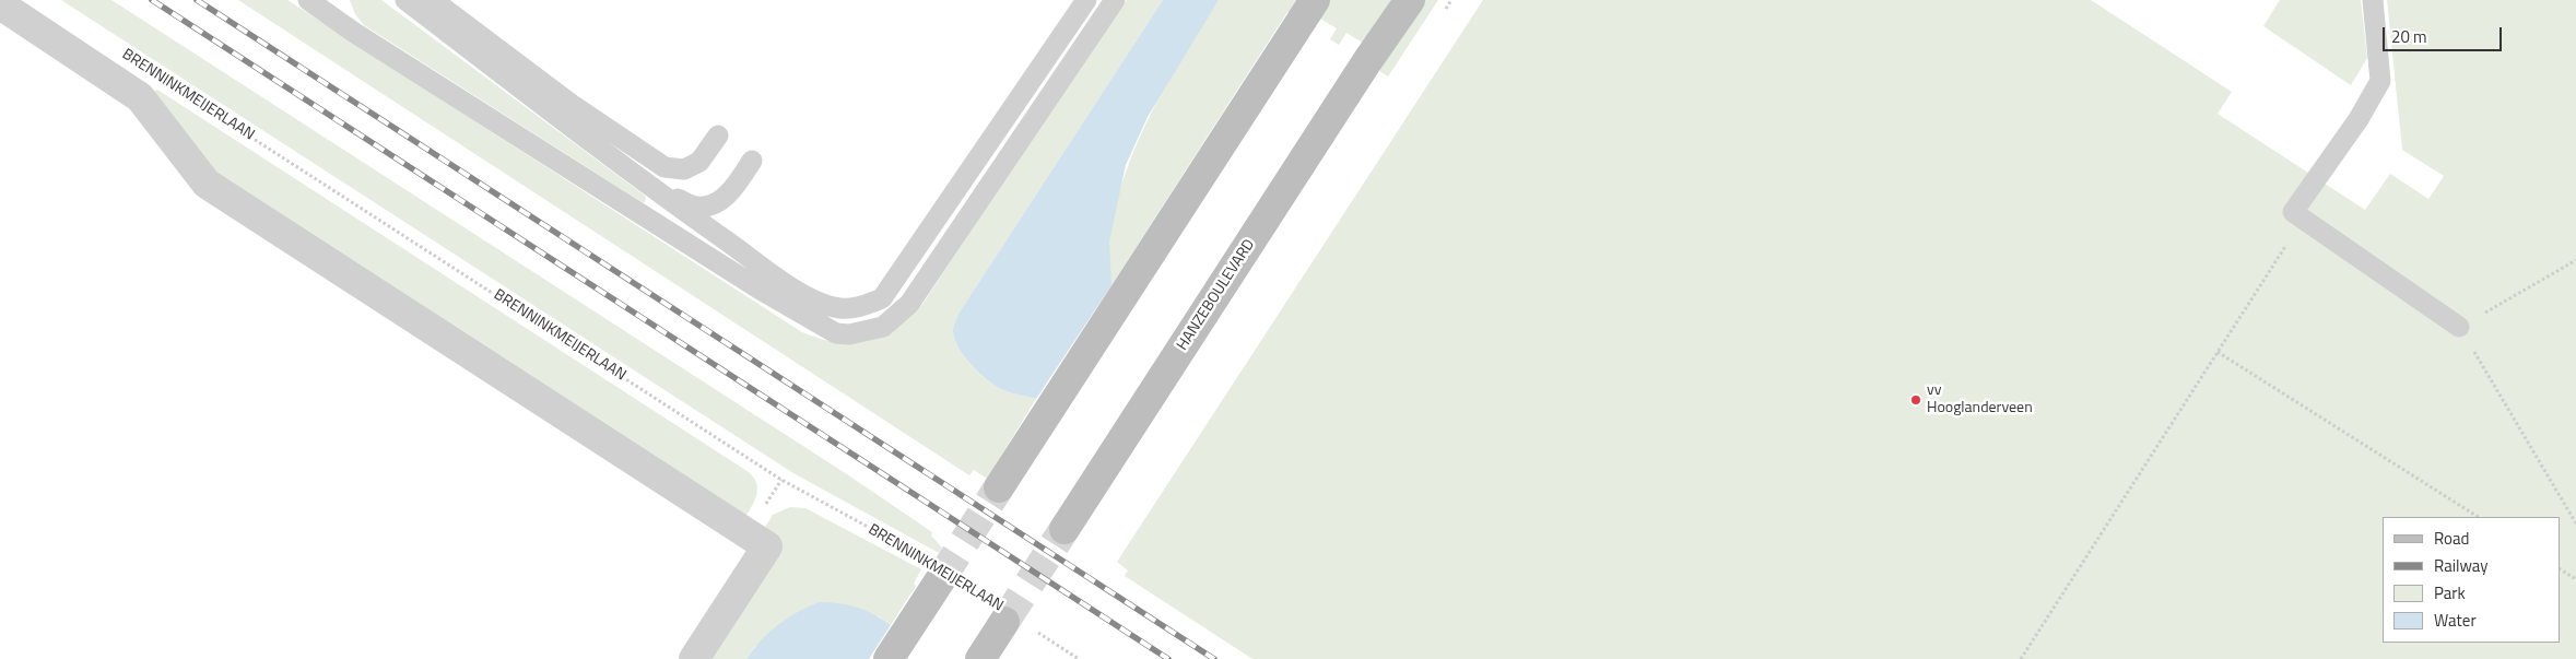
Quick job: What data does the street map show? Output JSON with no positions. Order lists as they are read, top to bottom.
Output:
{
  "streets": {
    "main road": ["HANZEBOULEVARD"],
    "street": ["BRENNINKMEIJERLAAN"]
  },
  "places": ["vv Hooglanderveen"],
  "legend": [
    "Road",
    "Railway",
    "Park",
    "Water"
  ],
  "scale_bar": "20 m"
}
